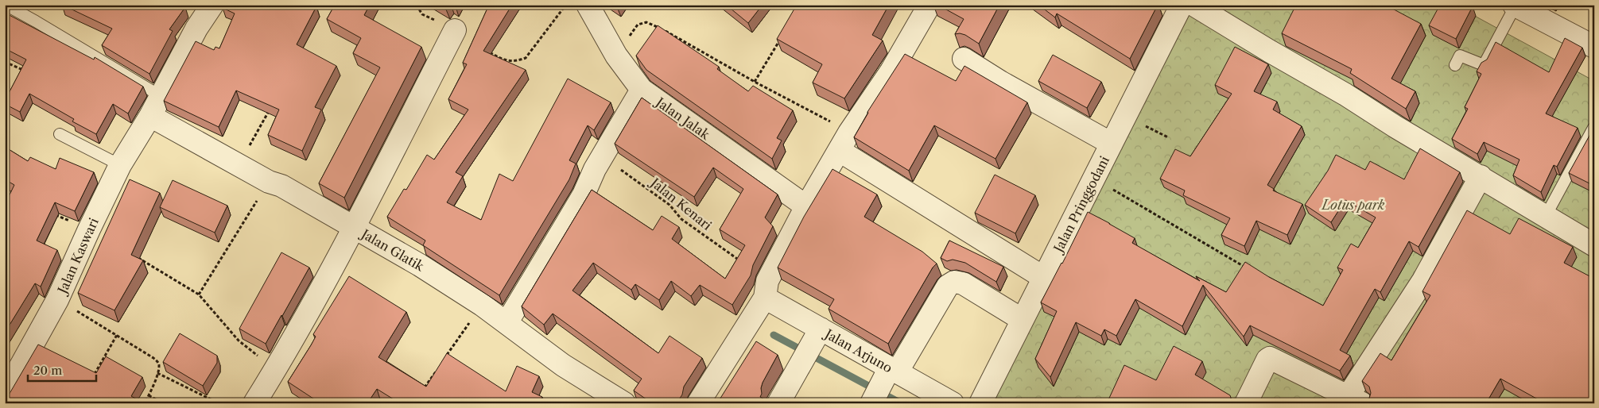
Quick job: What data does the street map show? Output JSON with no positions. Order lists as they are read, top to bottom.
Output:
{
  "streets": {
    "street": [
      "Jalan Jalak",
      "Jalan Pringgodani",
      "Jalan Glatik",
      "Jalan Kaswari",
      "Jalan Arjuno"
    ],
    "path": ["Jalan Kenari"]
  },
  "crossings": [
    ["Jalan Kenari", "Jalan Arjuno"],
    ["Jalan Glatik", "Jalan Kaswari"]
  ],
  "parks": ["Lotus park"],
  "scale_bar": "20 m"
}
